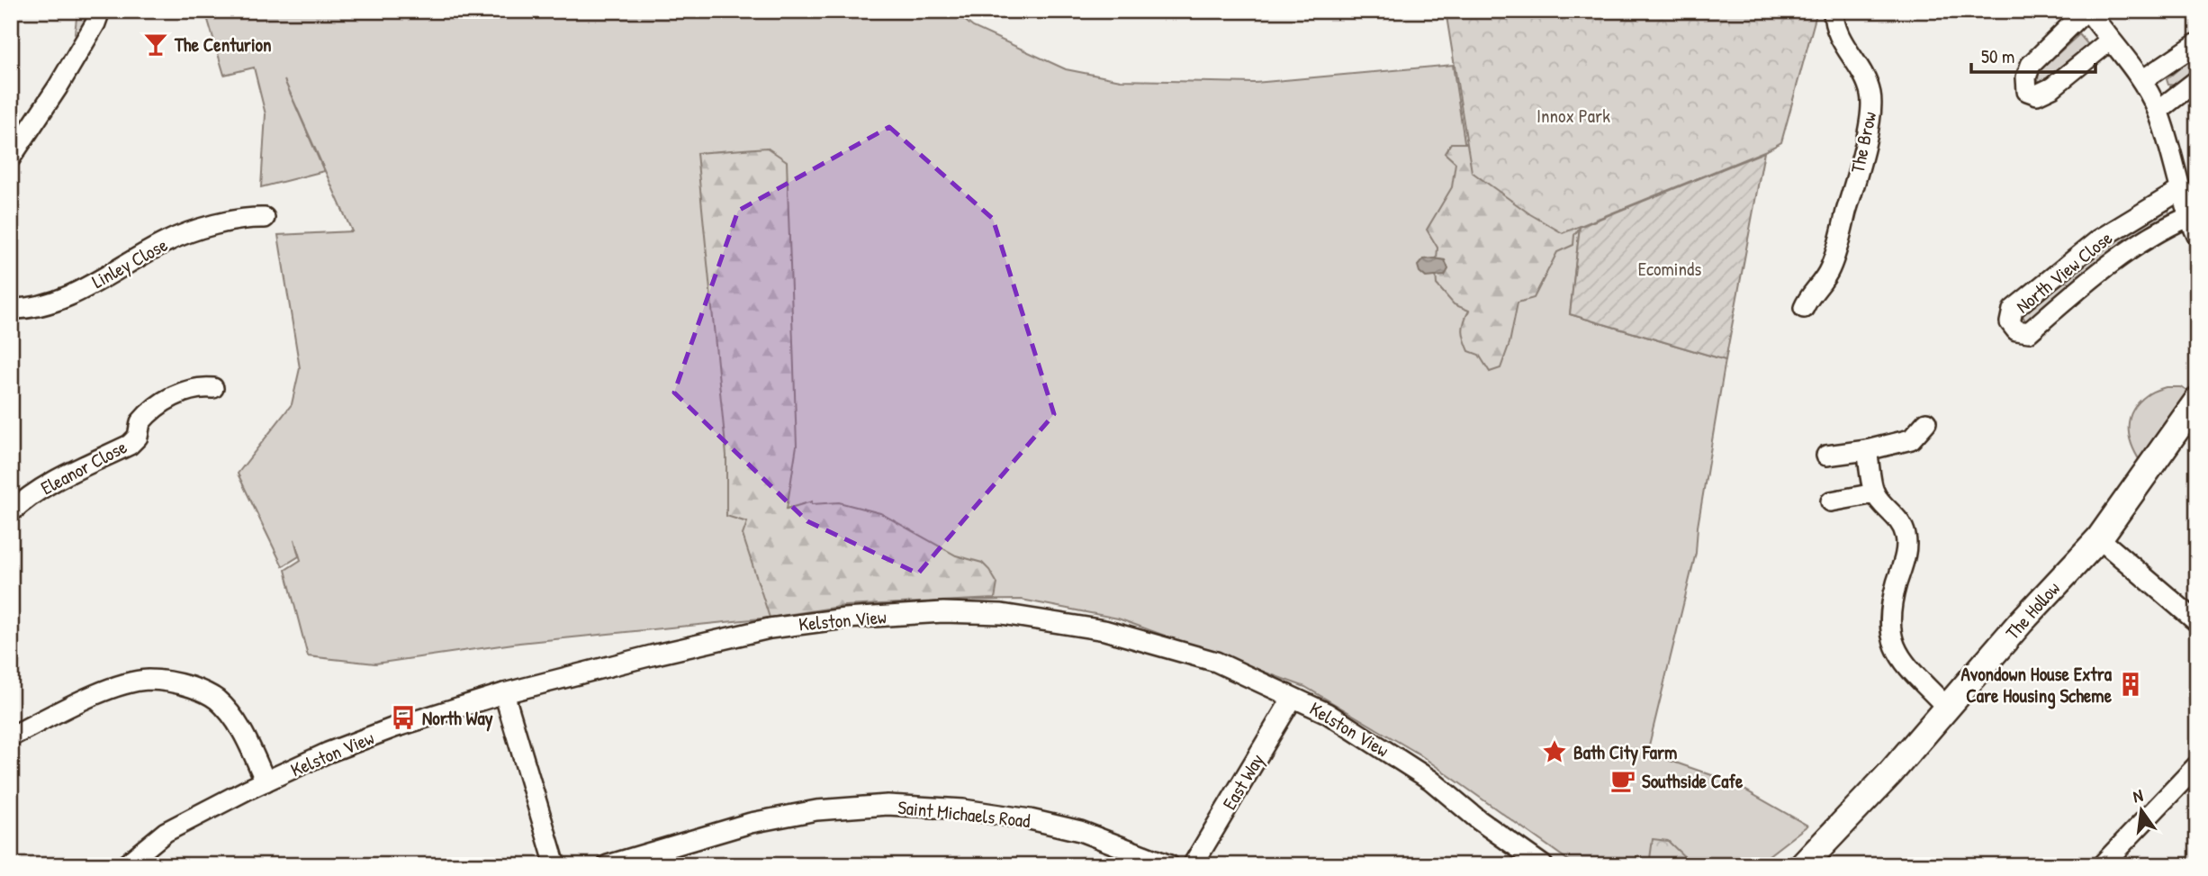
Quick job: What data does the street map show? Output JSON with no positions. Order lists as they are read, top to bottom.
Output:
{
  "streets": {
    "street": [
      "The Brow",
      "Linley Close",
      "North View Close",
      "Eleanor Close",
      "The Hollow",
      "Kelston View",
      "East Way",
      "Saint Michaels Road"
    ]
  },
  "crossings": [
    ["Kelston View", "East Way"]
  ],
  "parks": ["Innox Park", "Ecominds"],
  "places": {
    "bar": ["The Centurion"],
    "building": ["Avondown House Extra Care Housing Scheme"],
    "bus stop": ["North Way"],
    "place": ["Bath City Farm"],
    "cafe": ["Southside Cafe"]
  },
  "scale_bar": "50 m",
  "north": "top"
}
